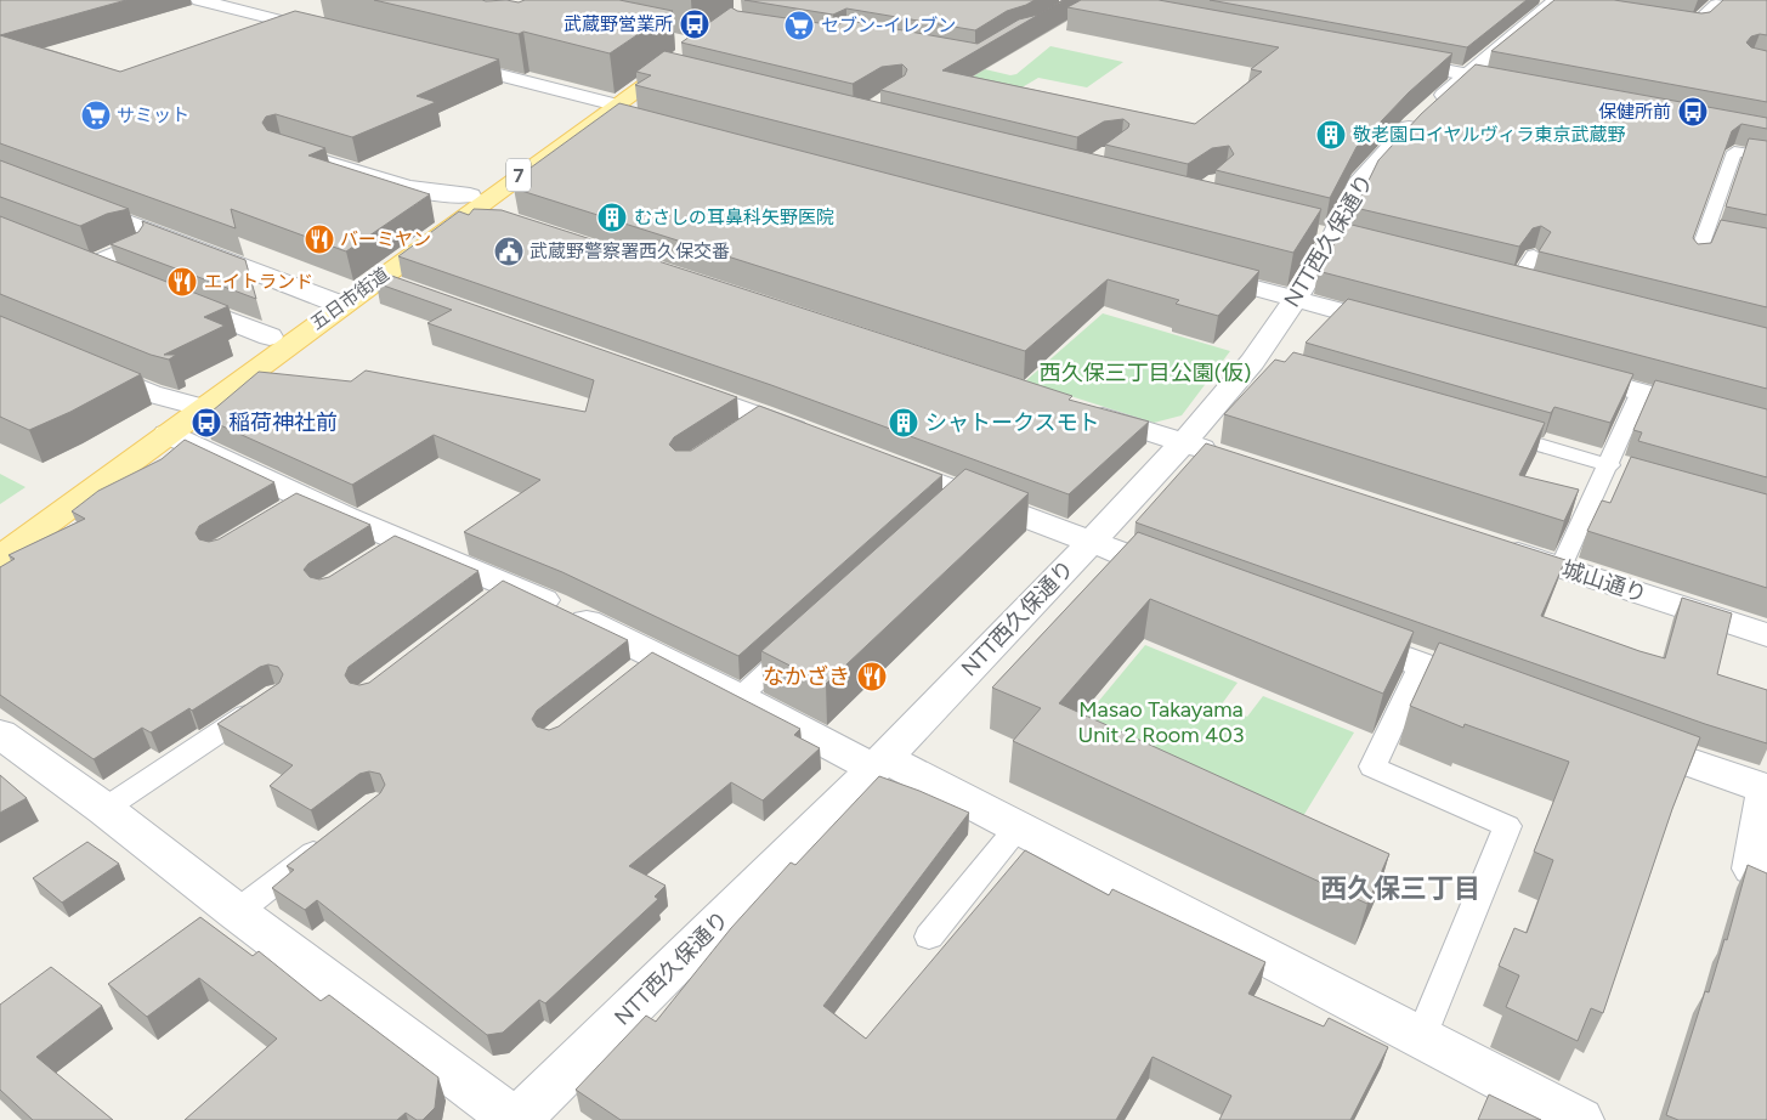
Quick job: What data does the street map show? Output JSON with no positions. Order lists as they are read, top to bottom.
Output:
{
  "streets": {
    "main road": ["7", "五日市街道"],
    "street": ["NTT西久保通り", "城山通り"]
  },
  "districts": ["西久保三丁目"],
  "parks": ["西久保三丁目公園(仮)", "Masao Takayama Unit 2 Room 403"],
  "places": {
    "bus stop": ["武蔵野営業所", "保健所前", "稲荷神社前"],
    "supermarket": ["セブン-イレブン", "サミット"],
    "building": ["敬老園ロイヤルヴィラ東京武蔵野", "むさしの耳鼻科矢野医院", "シャトークスモト"],
    "restaurant": ["バーミヤン", "エイトランド", "なかざき"],
    "public building": ["武蔵野警察署西久保交番"]
  }
}
